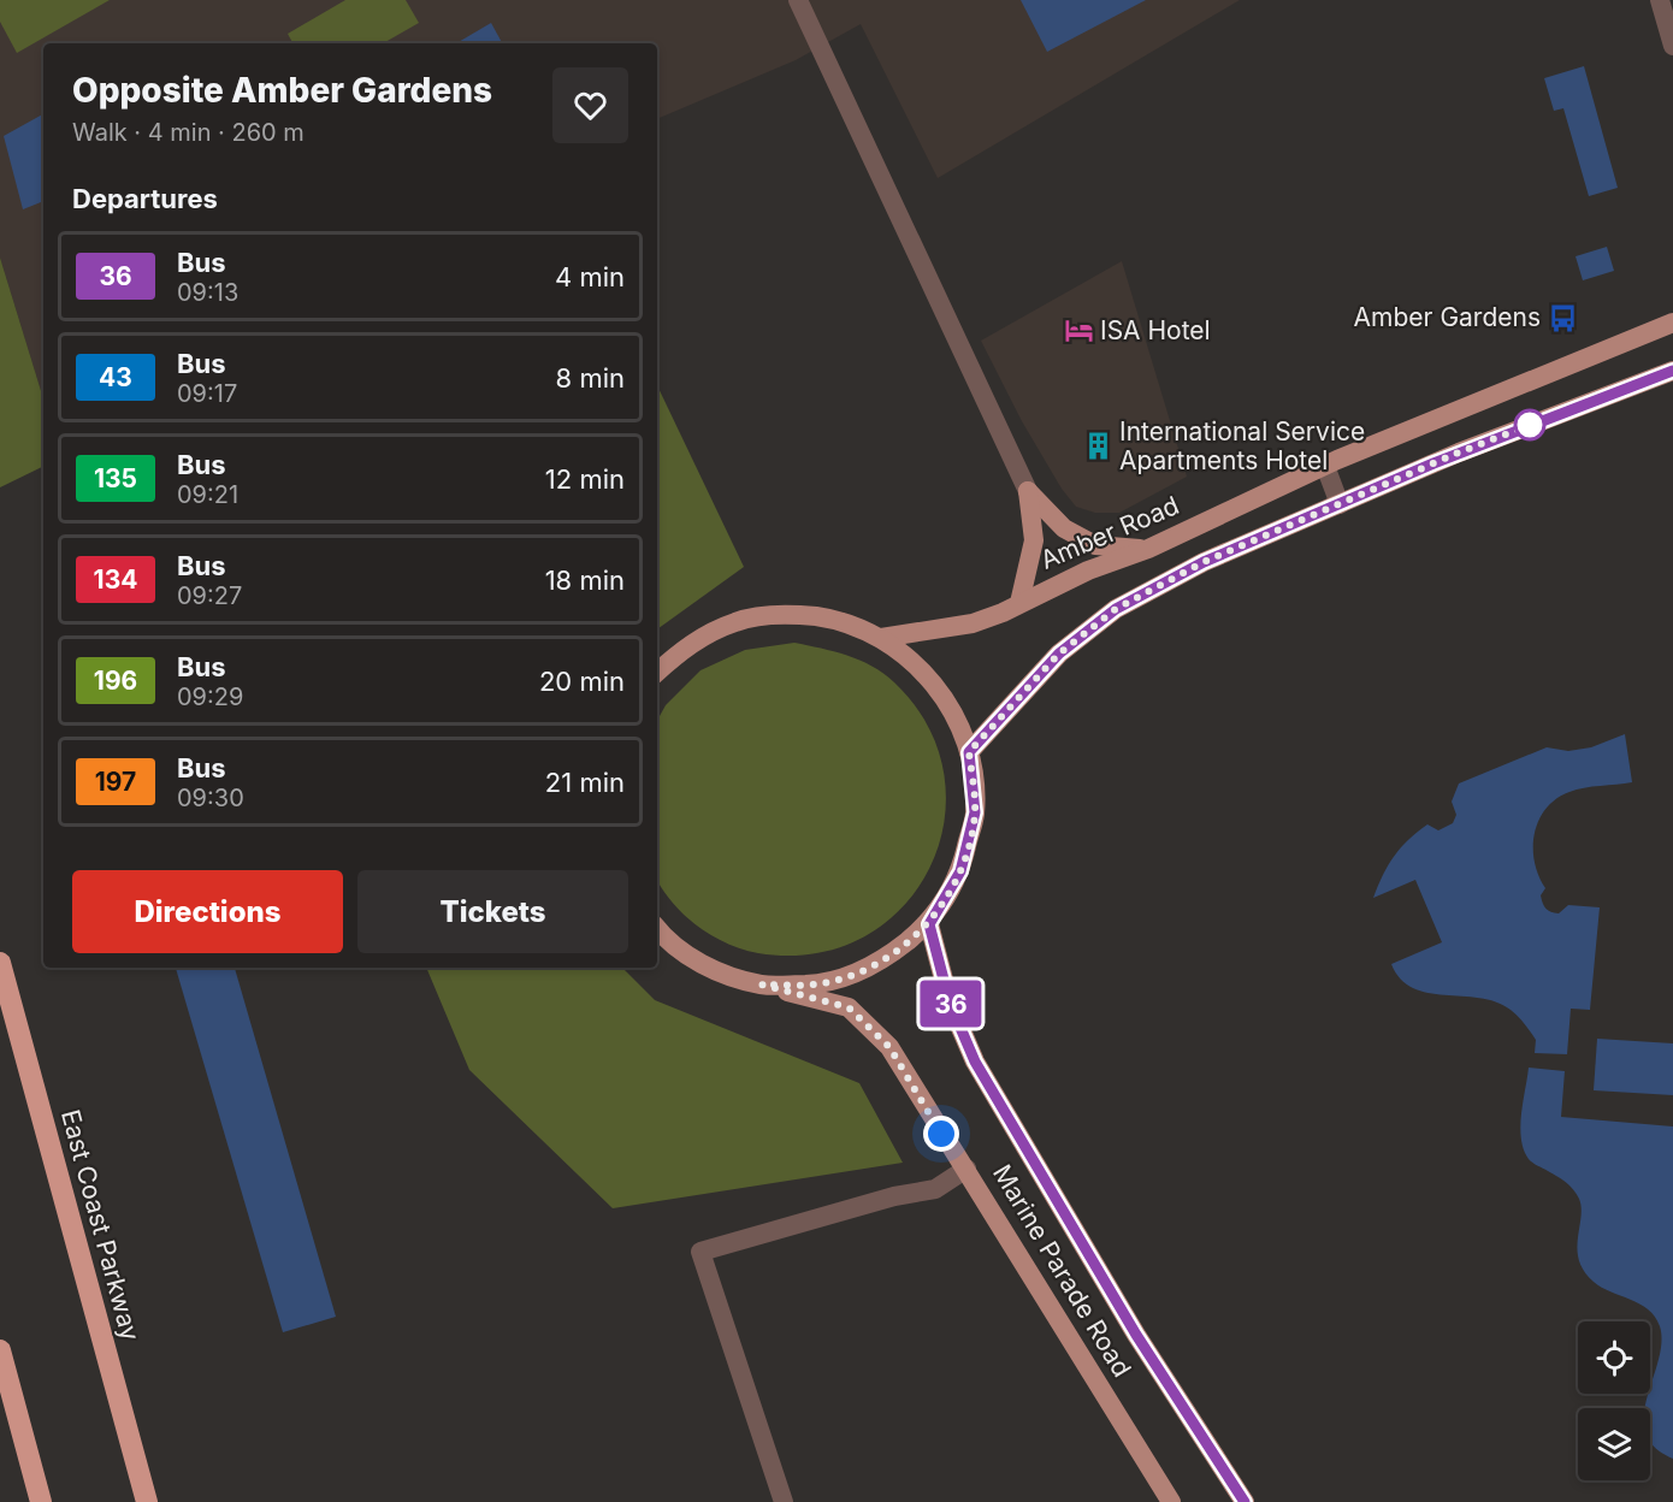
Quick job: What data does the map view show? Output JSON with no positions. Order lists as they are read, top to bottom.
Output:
{
  "streets": {
    "highway": ["East Coast Parkway"],
    "main road": ["Amber Road", "Marine Parade Road"]
  },
  "places": {
    "bus stop": ["Amber Gardens"],
    "hotel": ["ISA Hotel"],
    "building": ["International Service Apartments Hotel"]
  },
  "lines": ["bus line 36"],
  "page": {
    "on_map": "36",
    "heading": [
      ["Opposite Amber Gardens", "Walk · 4 min · 260 m"],
      "Departures"
    ],
    "list": [
      {
        "mark": "36",
        "name": "Bus",
        "note": "09:13",
        "value": "4 min"
      },
      {
        "mark": "43",
        "name": "Bus",
        "note": "09:17",
        "value": "8 min"
      },
      {
        "mark": "135",
        "name": "Bus",
        "note": "09:21",
        "value": "12 min"
      },
      {
        "mark": "134",
        "name": "Bus",
        "note": "09:27",
        "value": "18 min"
      },
      {
        "mark": "196",
        "name": "Bus",
        "note": "09:29",
        "value": "20 min"
      },
      {
        "mark": "197",
        "name": "Bus",
        "note": "09:30",
        "value": "21 min"
      }
    ],
    "buttons": ["Directions", "Tickets"]
  }
}
